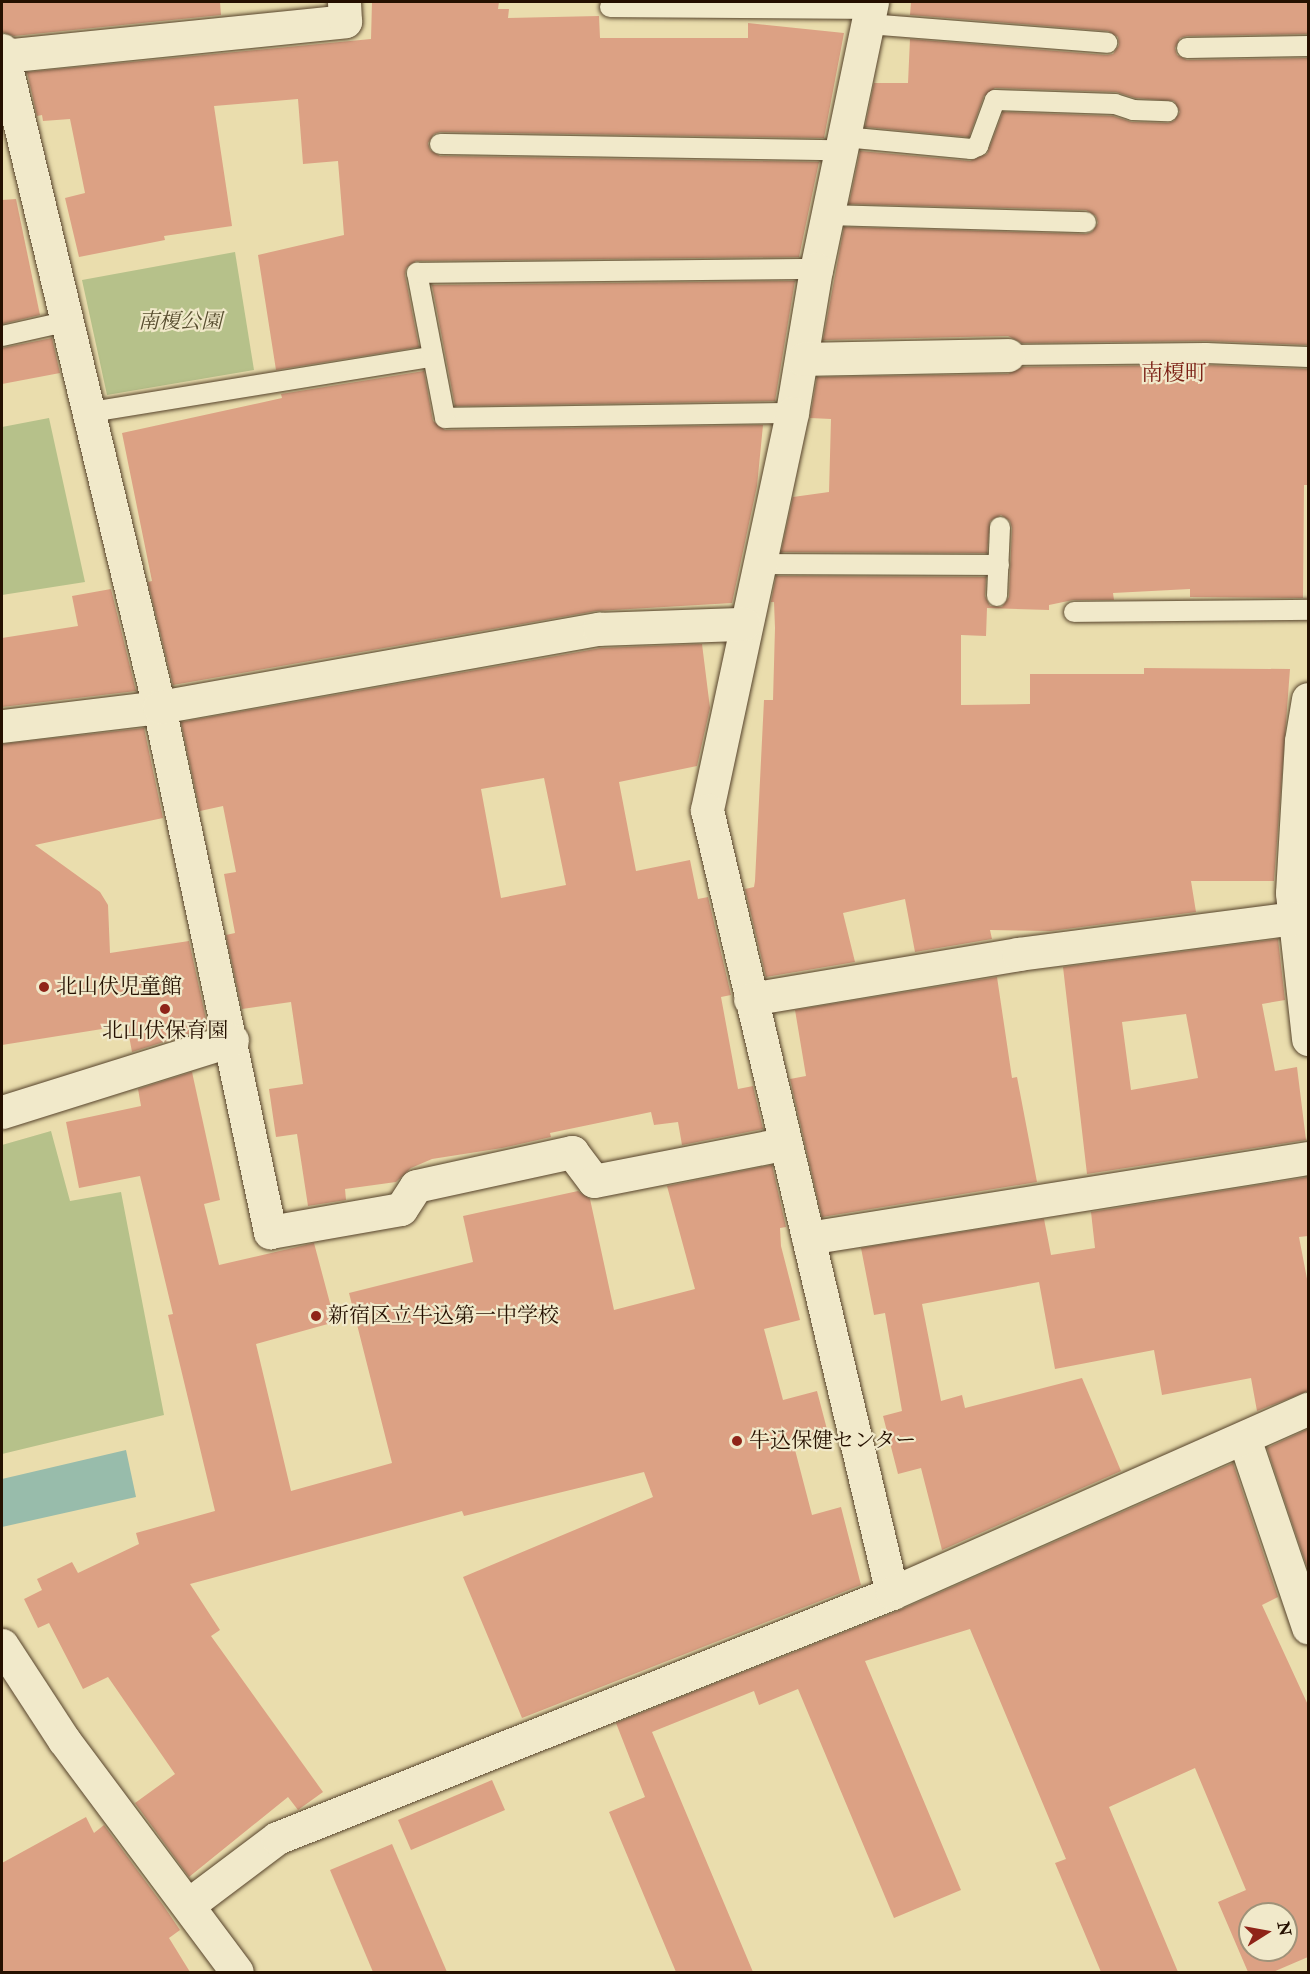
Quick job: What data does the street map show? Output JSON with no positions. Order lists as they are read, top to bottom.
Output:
{
  "districts": ["南榎町"],
  "parks": ["南榎公園"],
  "places": [
    "北山伏児童館",
    "北山伏保育園",
    "新宿区立牛込第一中学校",
    "牛込保健センター"
  ],
  "north": "right"
}
